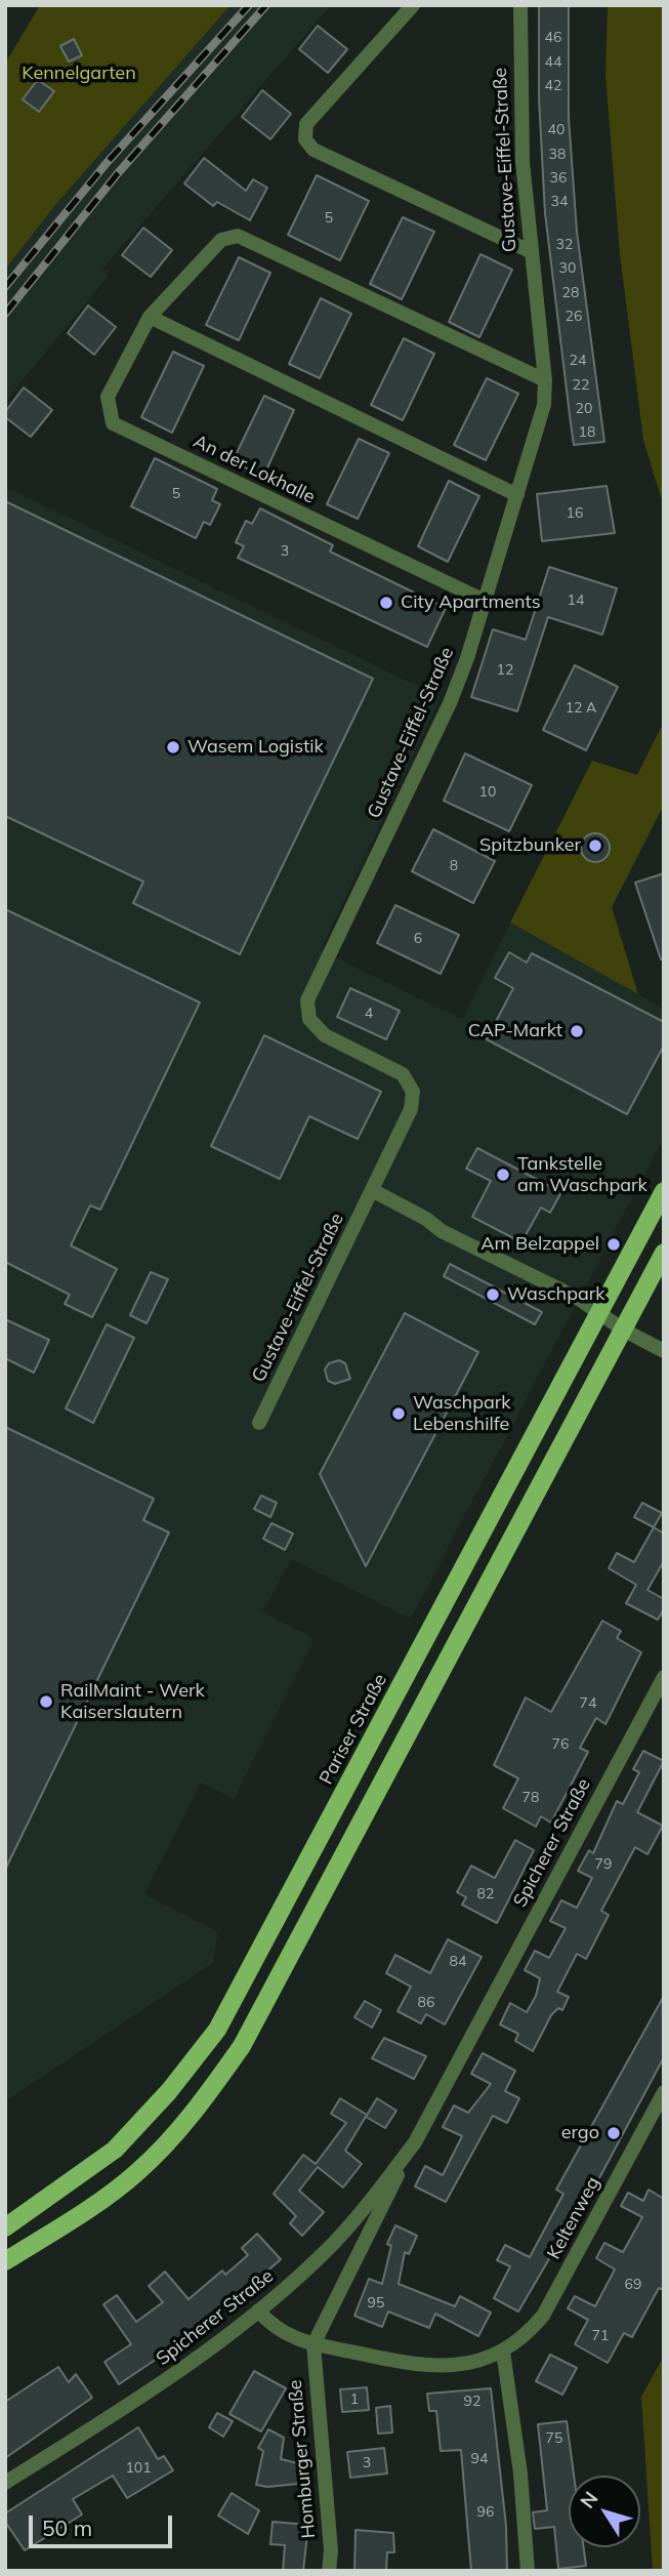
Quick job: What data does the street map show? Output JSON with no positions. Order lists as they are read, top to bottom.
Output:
{
  "streets": {
    "main road": ["Pariser Straße"],
    "street": [
      "Gustave-Eiffel-Straße",
      "An der Lokhalle",
      "Spicherer Straße",
      "Keltenweg",
      "Homburger Straße"
    ]
  },
  "crossings": [
    ["Gustave-Eiffel-Straße", "An der Lokhalle"],
    ["Spicherer Straße", "Keltenweg"],
    ["Spicherer Straße", "Homburger Straße"],
    ["Keltenweg", "Homburger Straße"]
  ],
  "parks": ["Kennelgarten"],
  "places": [
    "City Apartments",
    "Wasem Logistik",
    "Spitzbunker",
    "CAP-Markt",
    "Tankstelle am Waschpark",
    "Am Belzappel",
    "Waschpark",
    "Waschpark Lebenshilfe",
    "RailMaint - Werk Kaiserslautern",
    "ergo"
  ],
  "house_numbers": [
    "46",
    "44",
    "42",
    "40",
    "38",
    "36",
    "34",
    "5",
    "32",
    "30",
    "28",
    "26",
    "24",
    "22",
    "20",
    "18",
    "5",
    "16",
    "3",
    "14",
    "12",
    "12 A",
    "10",
    "8",
    "6",
    "4",
    "74",
    "76",
    "78",
    "79",
    "82",
    "84",
    "86",
    "69",
    "95",
    "71",
    "1",
    "92",
    "75",
    "94",
    "3",
    "101",
    "96"
  ],
  "scale_bar": "50 m",
  "north": "top left"
}
